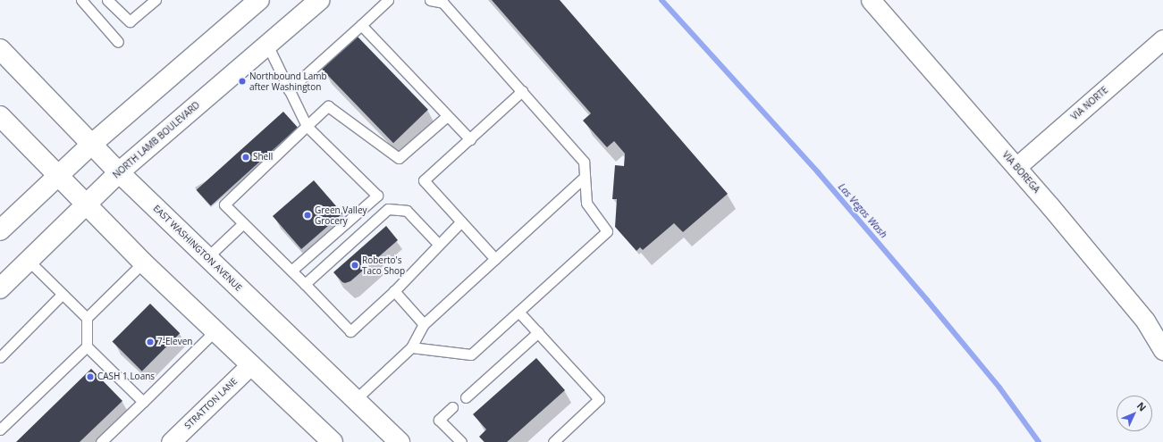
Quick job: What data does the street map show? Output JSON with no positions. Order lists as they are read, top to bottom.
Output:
{
  "streets": {
    "main road": ["NORTH LAMB BOULEVARD", "EAST WASHINGTON AVENUE"],
    "street": ["VIA NORTE", "VIA BOREGA", "STRATTON LANE"]
  },
  "crossings": [
    ["VIA NORTE", "VIA BOREGA"],
    ["NORTH LAMB BOULEVARD", "EAST WASHINGTON AVENUE"]
  ],
  "water": ["Las Vegas Wash"],
  "places": [
    "Northbound Lamb after Washington",
    "Shell",
    "Green Valley Grocery",
    "Roberto's Taco Shop",
    "7-Eleven",
    "CASH 1 Loans"
  ],
  "north": "top right"
}
